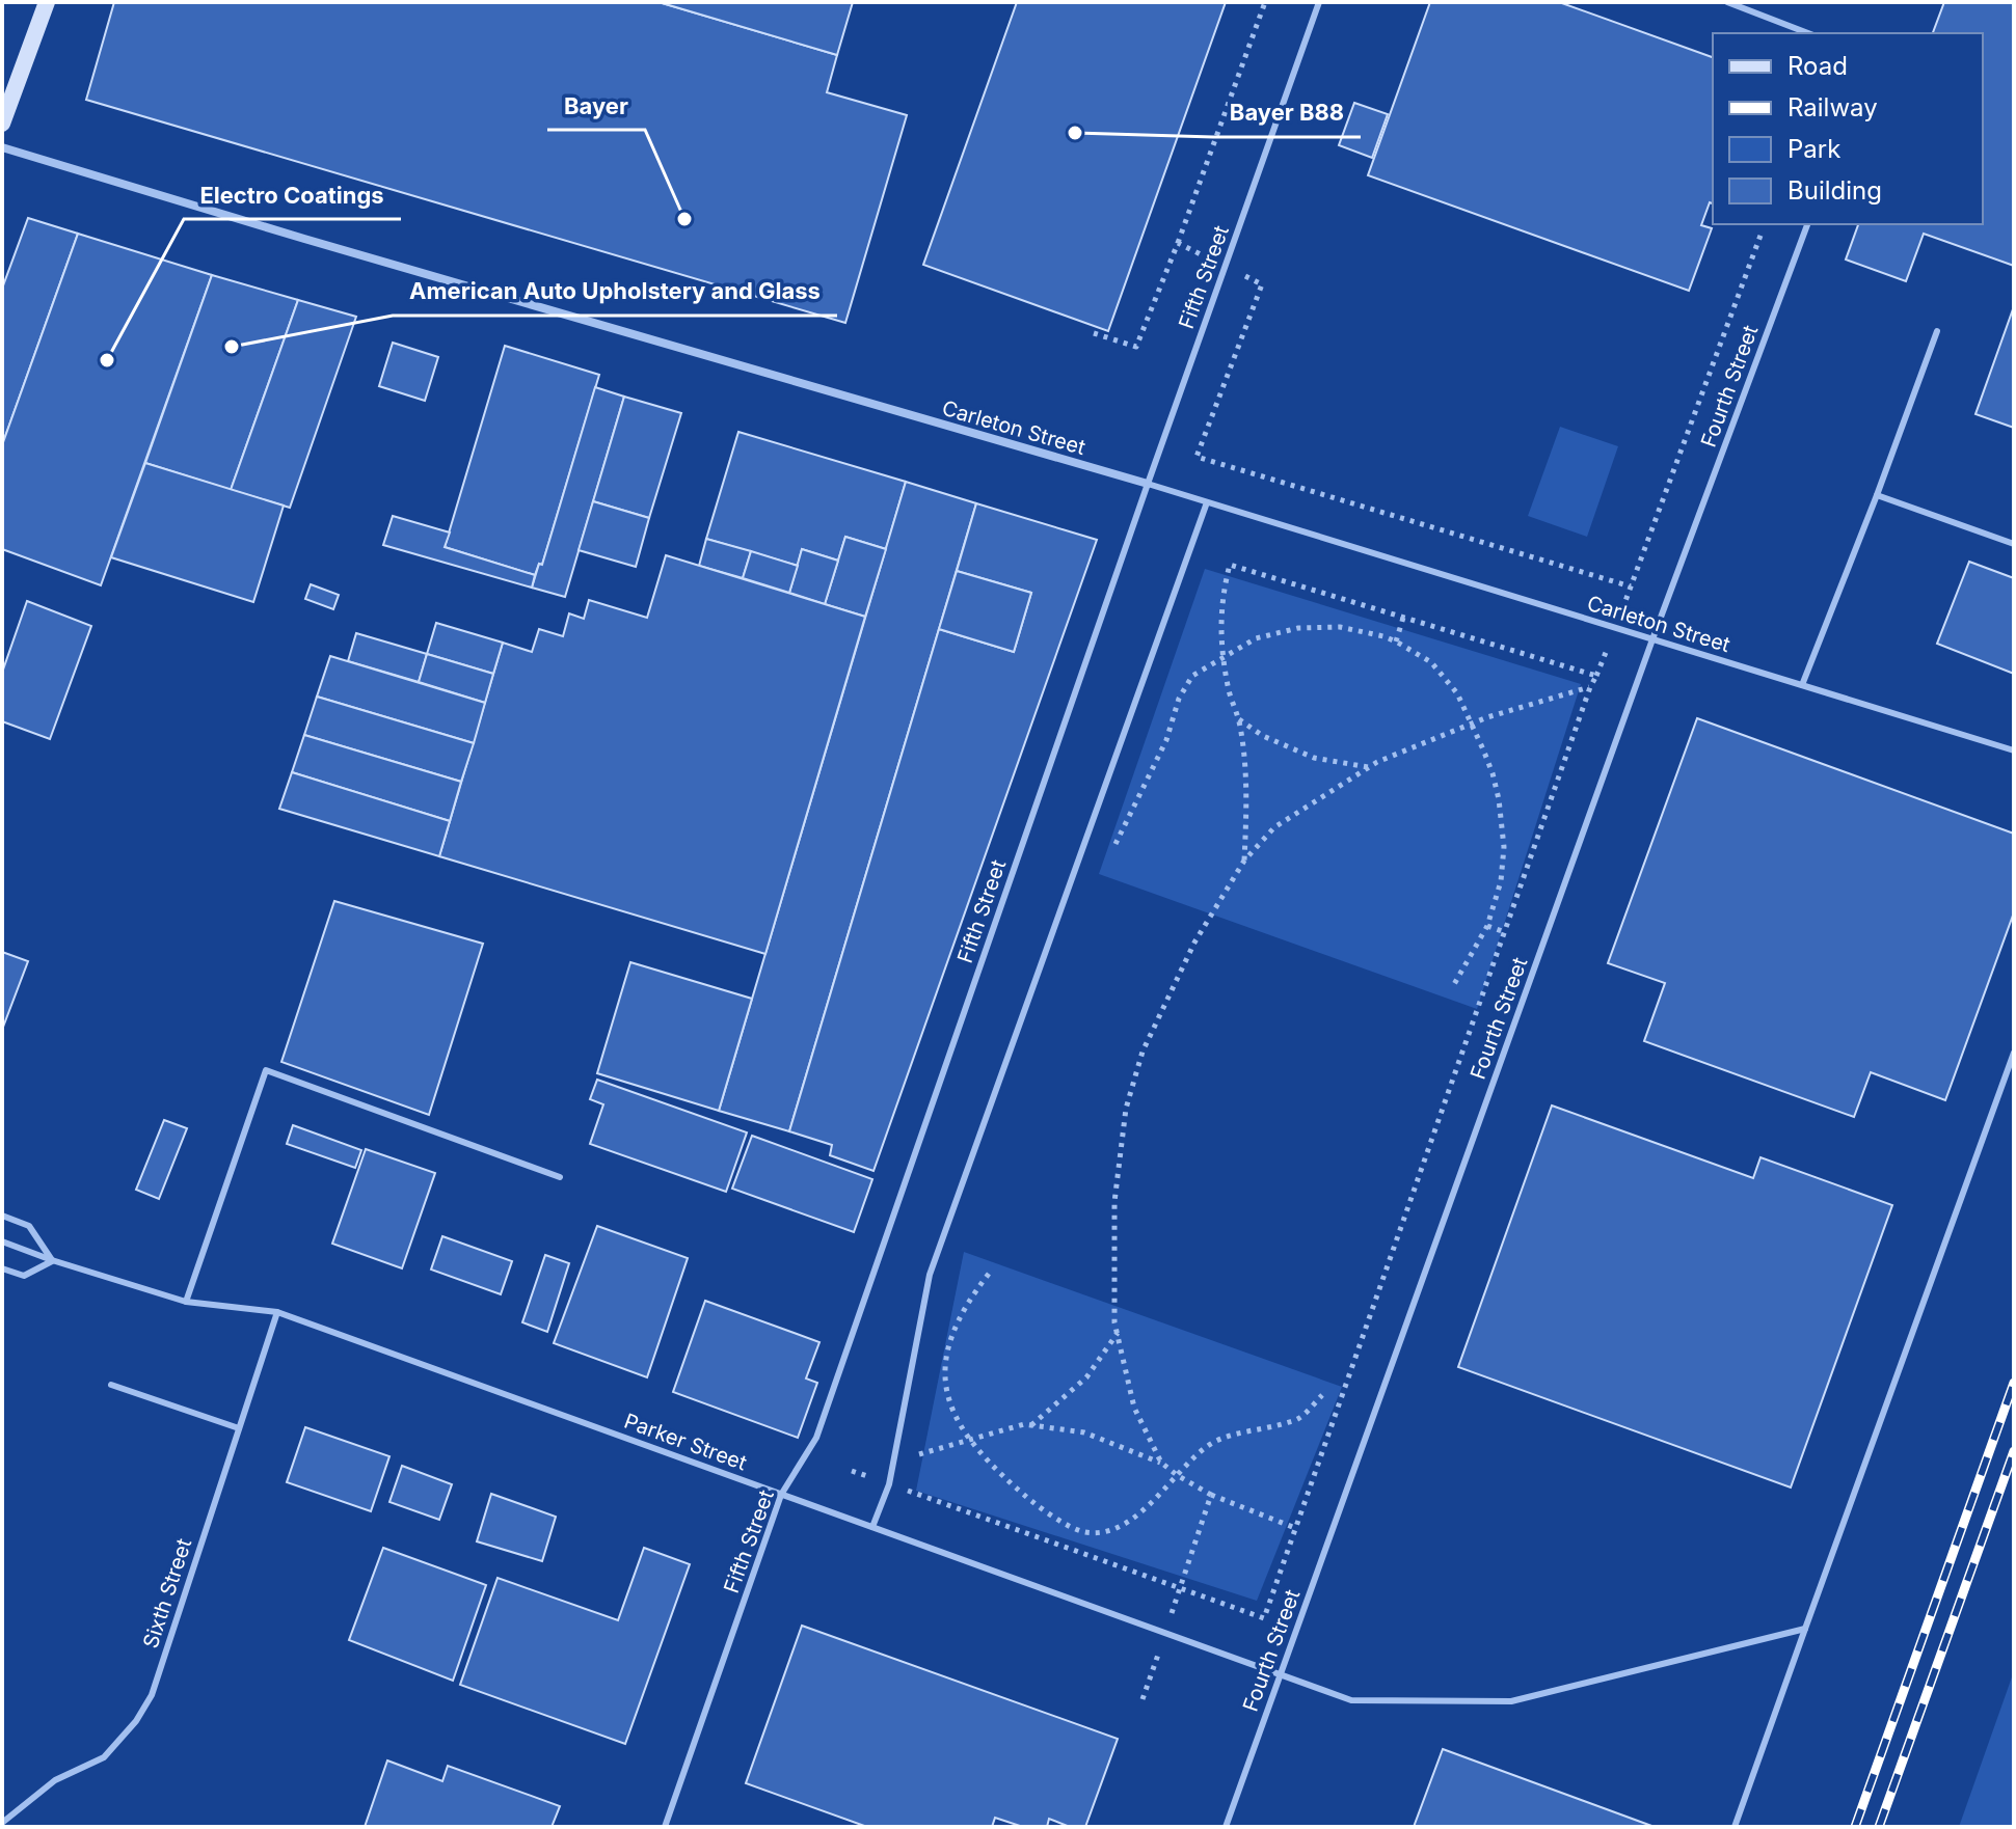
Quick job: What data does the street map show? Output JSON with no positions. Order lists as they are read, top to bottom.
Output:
{
  "streets": {
    "street": ["Carleton Street"],
    "lane": [
      "Fifth Street",
      "Fourth Street",
      "Parker Street",
      "Sixth Street"
    ]
  },
  "crossings": [
    ["Fifth Street", "Carleton Street"],
    ["Fifth Street", "Parker Street"],
    ["Fourth Street", "Carleton Street"],
    ["Fourth Street", "Parker Street"],
    ["Parker Street", "Sixth Street"]
  ],
  "places": [
    "Bayer B88",
    "Bayer",
    "American Auto Upholstery and Glass",
    "Electro Coatings"
  ],
  "legend": [
    "Road",
    "Railway",
    "Park",
    "Building"
  ]
}
